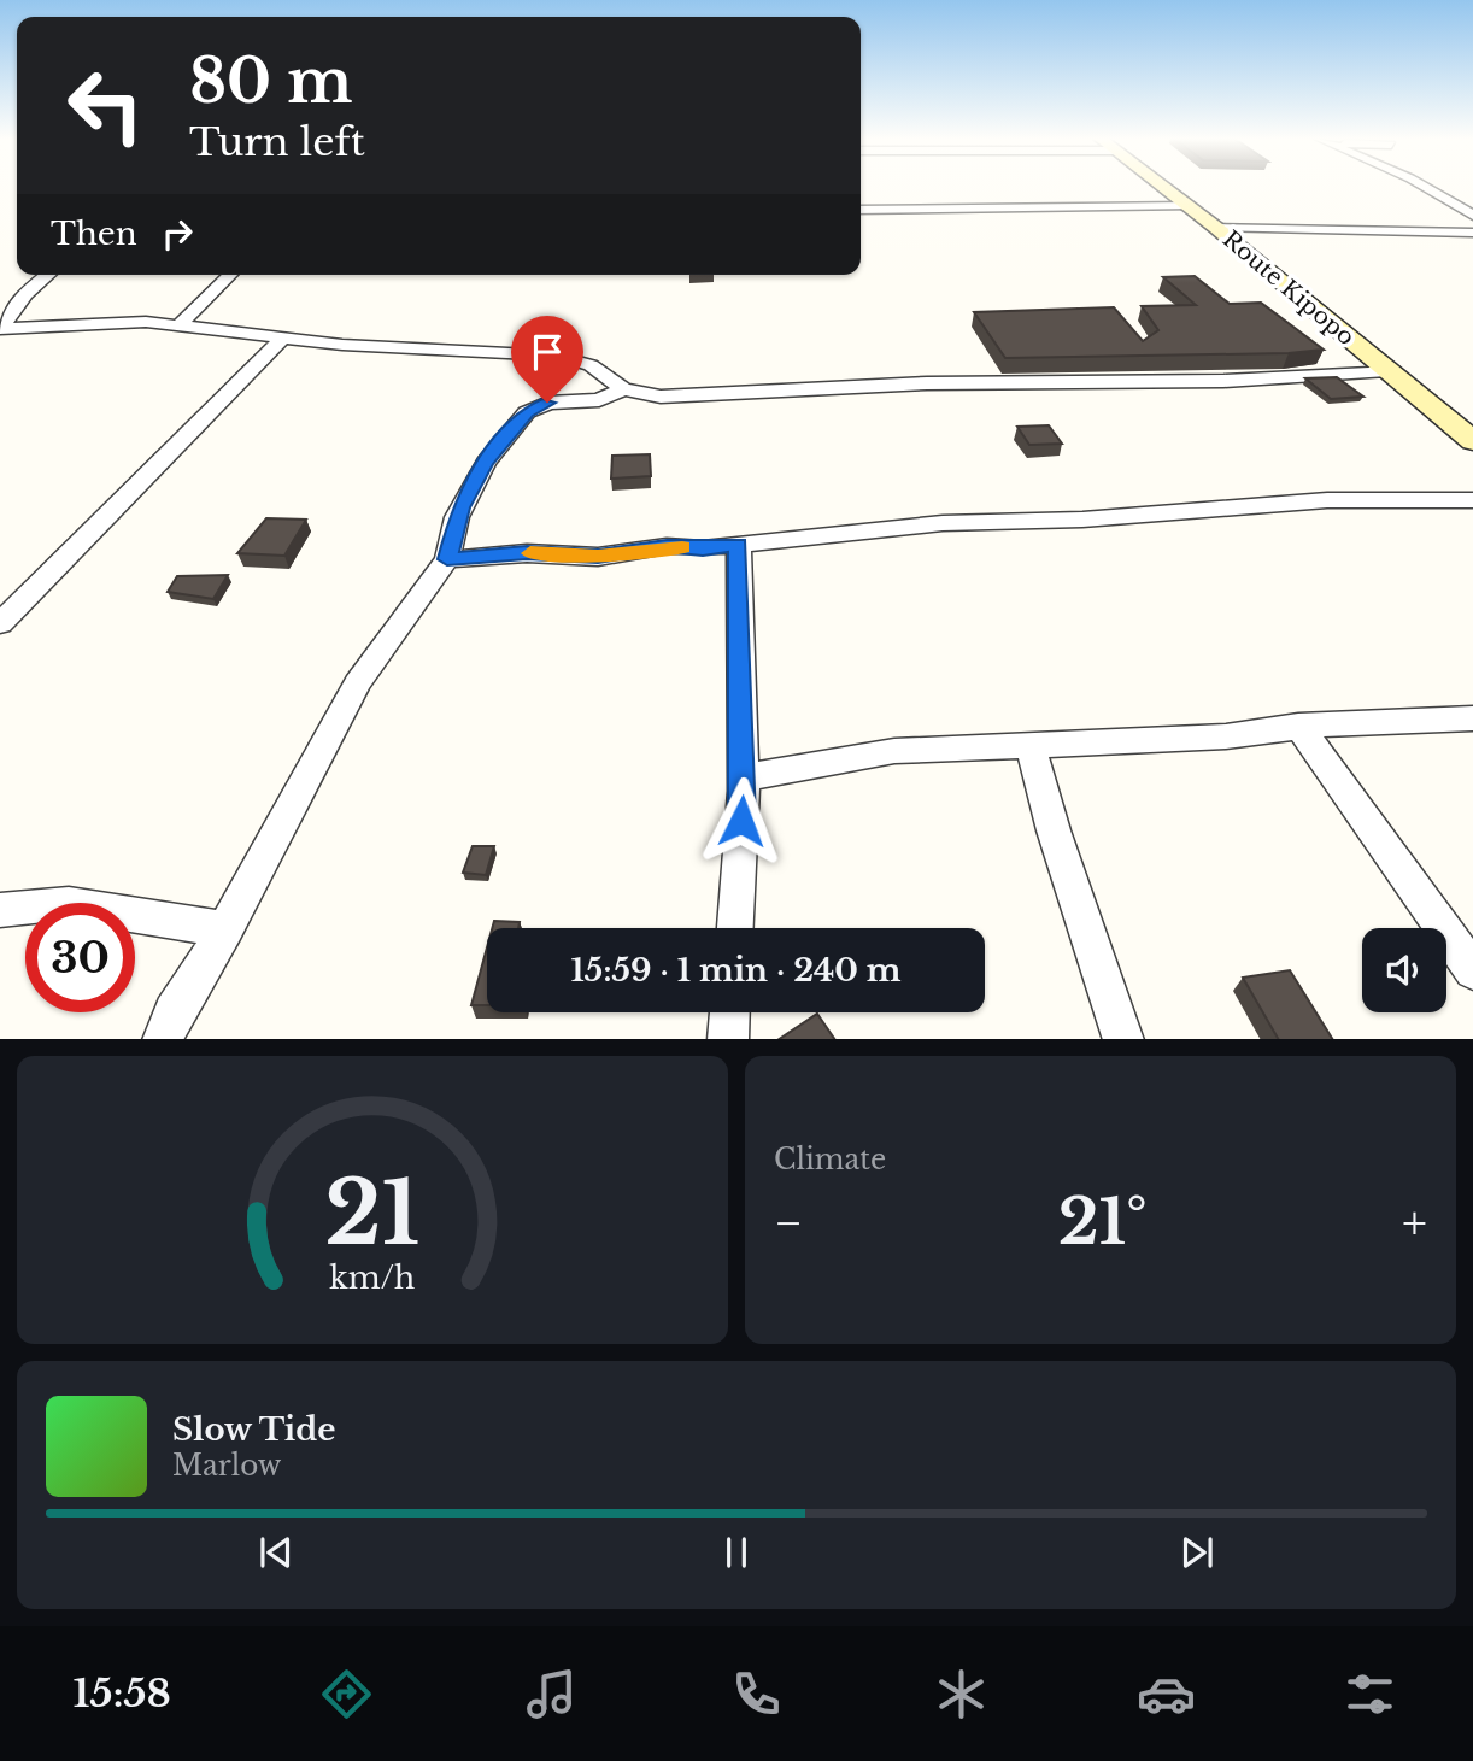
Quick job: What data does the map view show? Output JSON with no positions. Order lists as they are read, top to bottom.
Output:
{
  "streets": {
    "main road": ["Route Kipopo"]
  },
  "page": {
    "turn": ["80 m", "Turn left"],
    "then": "Then",
    "limit": "30",
    "trip": "15:59 · 1 min · 240 m",
    "tile": "Climate",
    "heat": ["−", "21°", "+"],
    "song": ["Slow Tide", "Marlow"],
    "tabs": "15:58",
    "gauge": ["21", "km/h"]
  }
}
